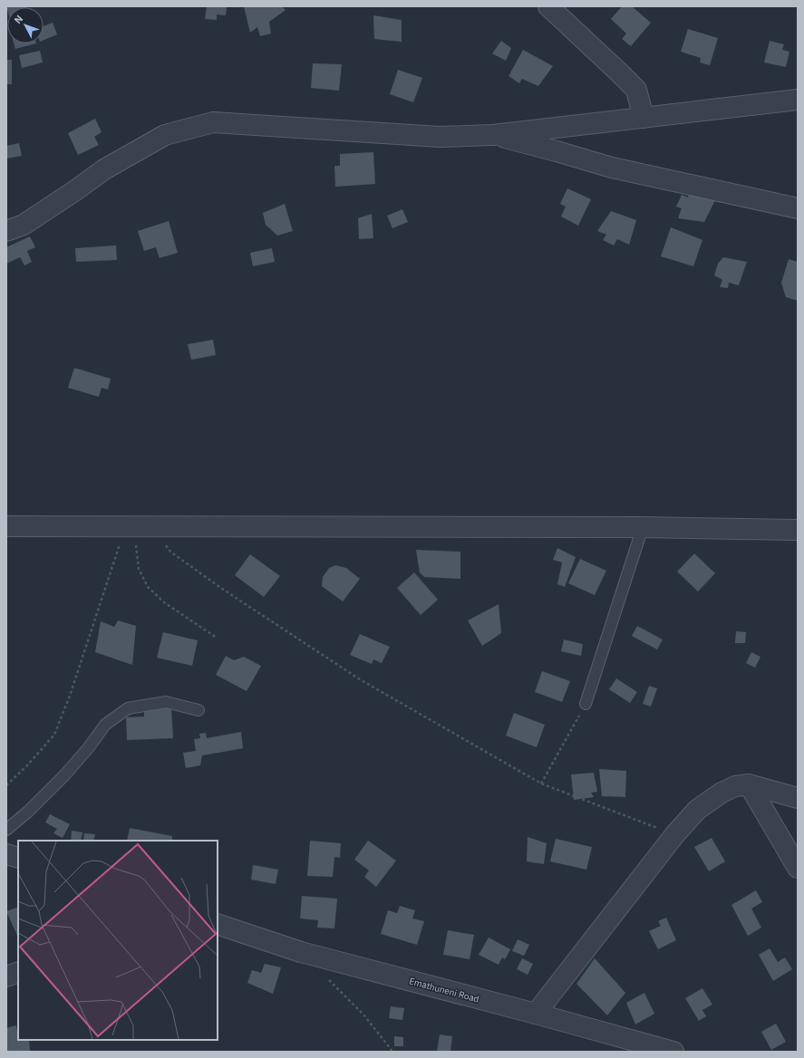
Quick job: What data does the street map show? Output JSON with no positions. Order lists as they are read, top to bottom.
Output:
{
  "streets": {
    "street": ["Emathuneni Road"]
  },
  "north": "top left"
}
